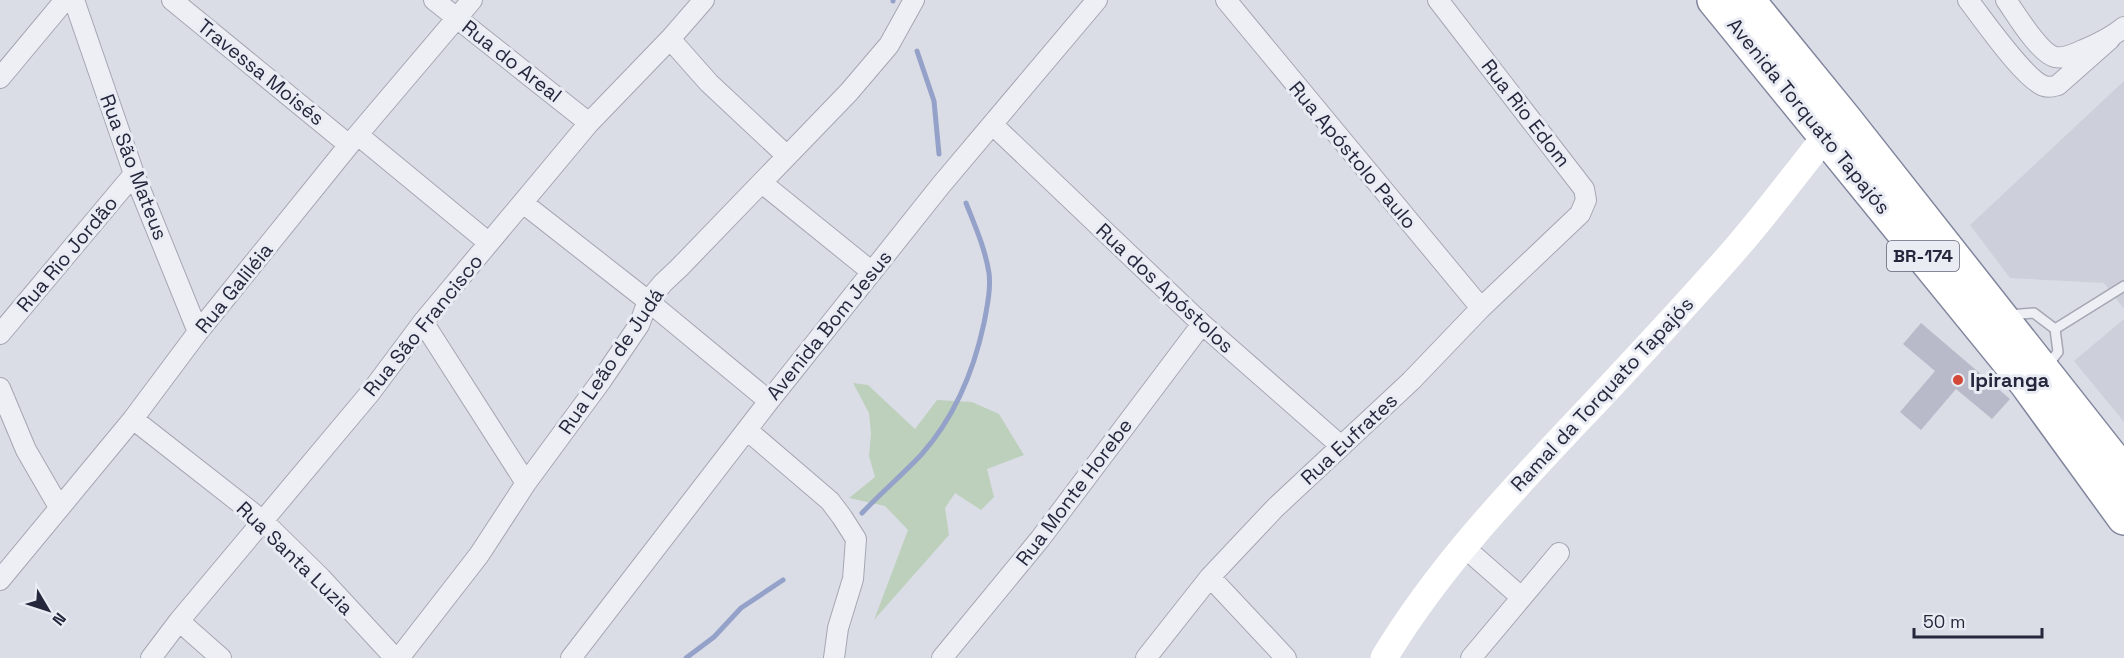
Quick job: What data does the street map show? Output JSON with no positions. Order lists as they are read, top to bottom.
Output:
{
  "streets": {
    "highway": ["Avenida Torquato Tapajós", "BR-174"],
    "street": [
      "Rua do Areal",
      "Travessa Moisés",
      "Rua Rio Edom",
      "Rua Apóstolo Paulo",
      "Rua São Mateus",
      "Rua Rio Jordão",
      "Rua Galiléia",
      "Rua dos Apóstolos",
      "Rua São Francisco",
      "Avenida Bom Jesus",
      "Rua Leão de Judá",
      "Ramal da Torquato Tapajós",
      "Rua Eufrates",
      "Rua Monte Horebe",
      "Rua Santa Luzia"
    ]
  },
  "crossings": [
    ["Rua do Areal", "Rua Galiléia"],
    ["Rua do Areal", "Rua São Francisco"],
    ["Travessa Moisés", "Rua Galiléia"],
    ["Travessa Moisés", "Rua São Francisco"],
    ["Rua Rio Edom", "Rua Eufrates"],
    ["Avenida Torquato Tapajós", "Ramal da Torquato Tapajós"],
    ["Rua Apóstolo Paulo", "Rua Eufrates"],
    ["Rua São Mateus", "Rua Rio Jordão"],
    ["Rua São Mateus", "Rua Galiléia"],
    ["Rua Galiléia", "Rua Santa Luzia"],
    ["Rua dos Apóstolos", "Avenida Bom Jesus"],
    ["Rua dos Apóstolos", "Rua Eufrates"],
    ["Rua dos Apóstolos", "Rua Monte Horebe"],
    ["Rua São Francisco", "Rua Santa Luzia"],
    ["Rua Leão de Judá", "Rua Santa Luzia"]
  ],
  "places": ["Ipiranga"],
  "scale_bar": "50 m",
  "north": "bottom right"
}
